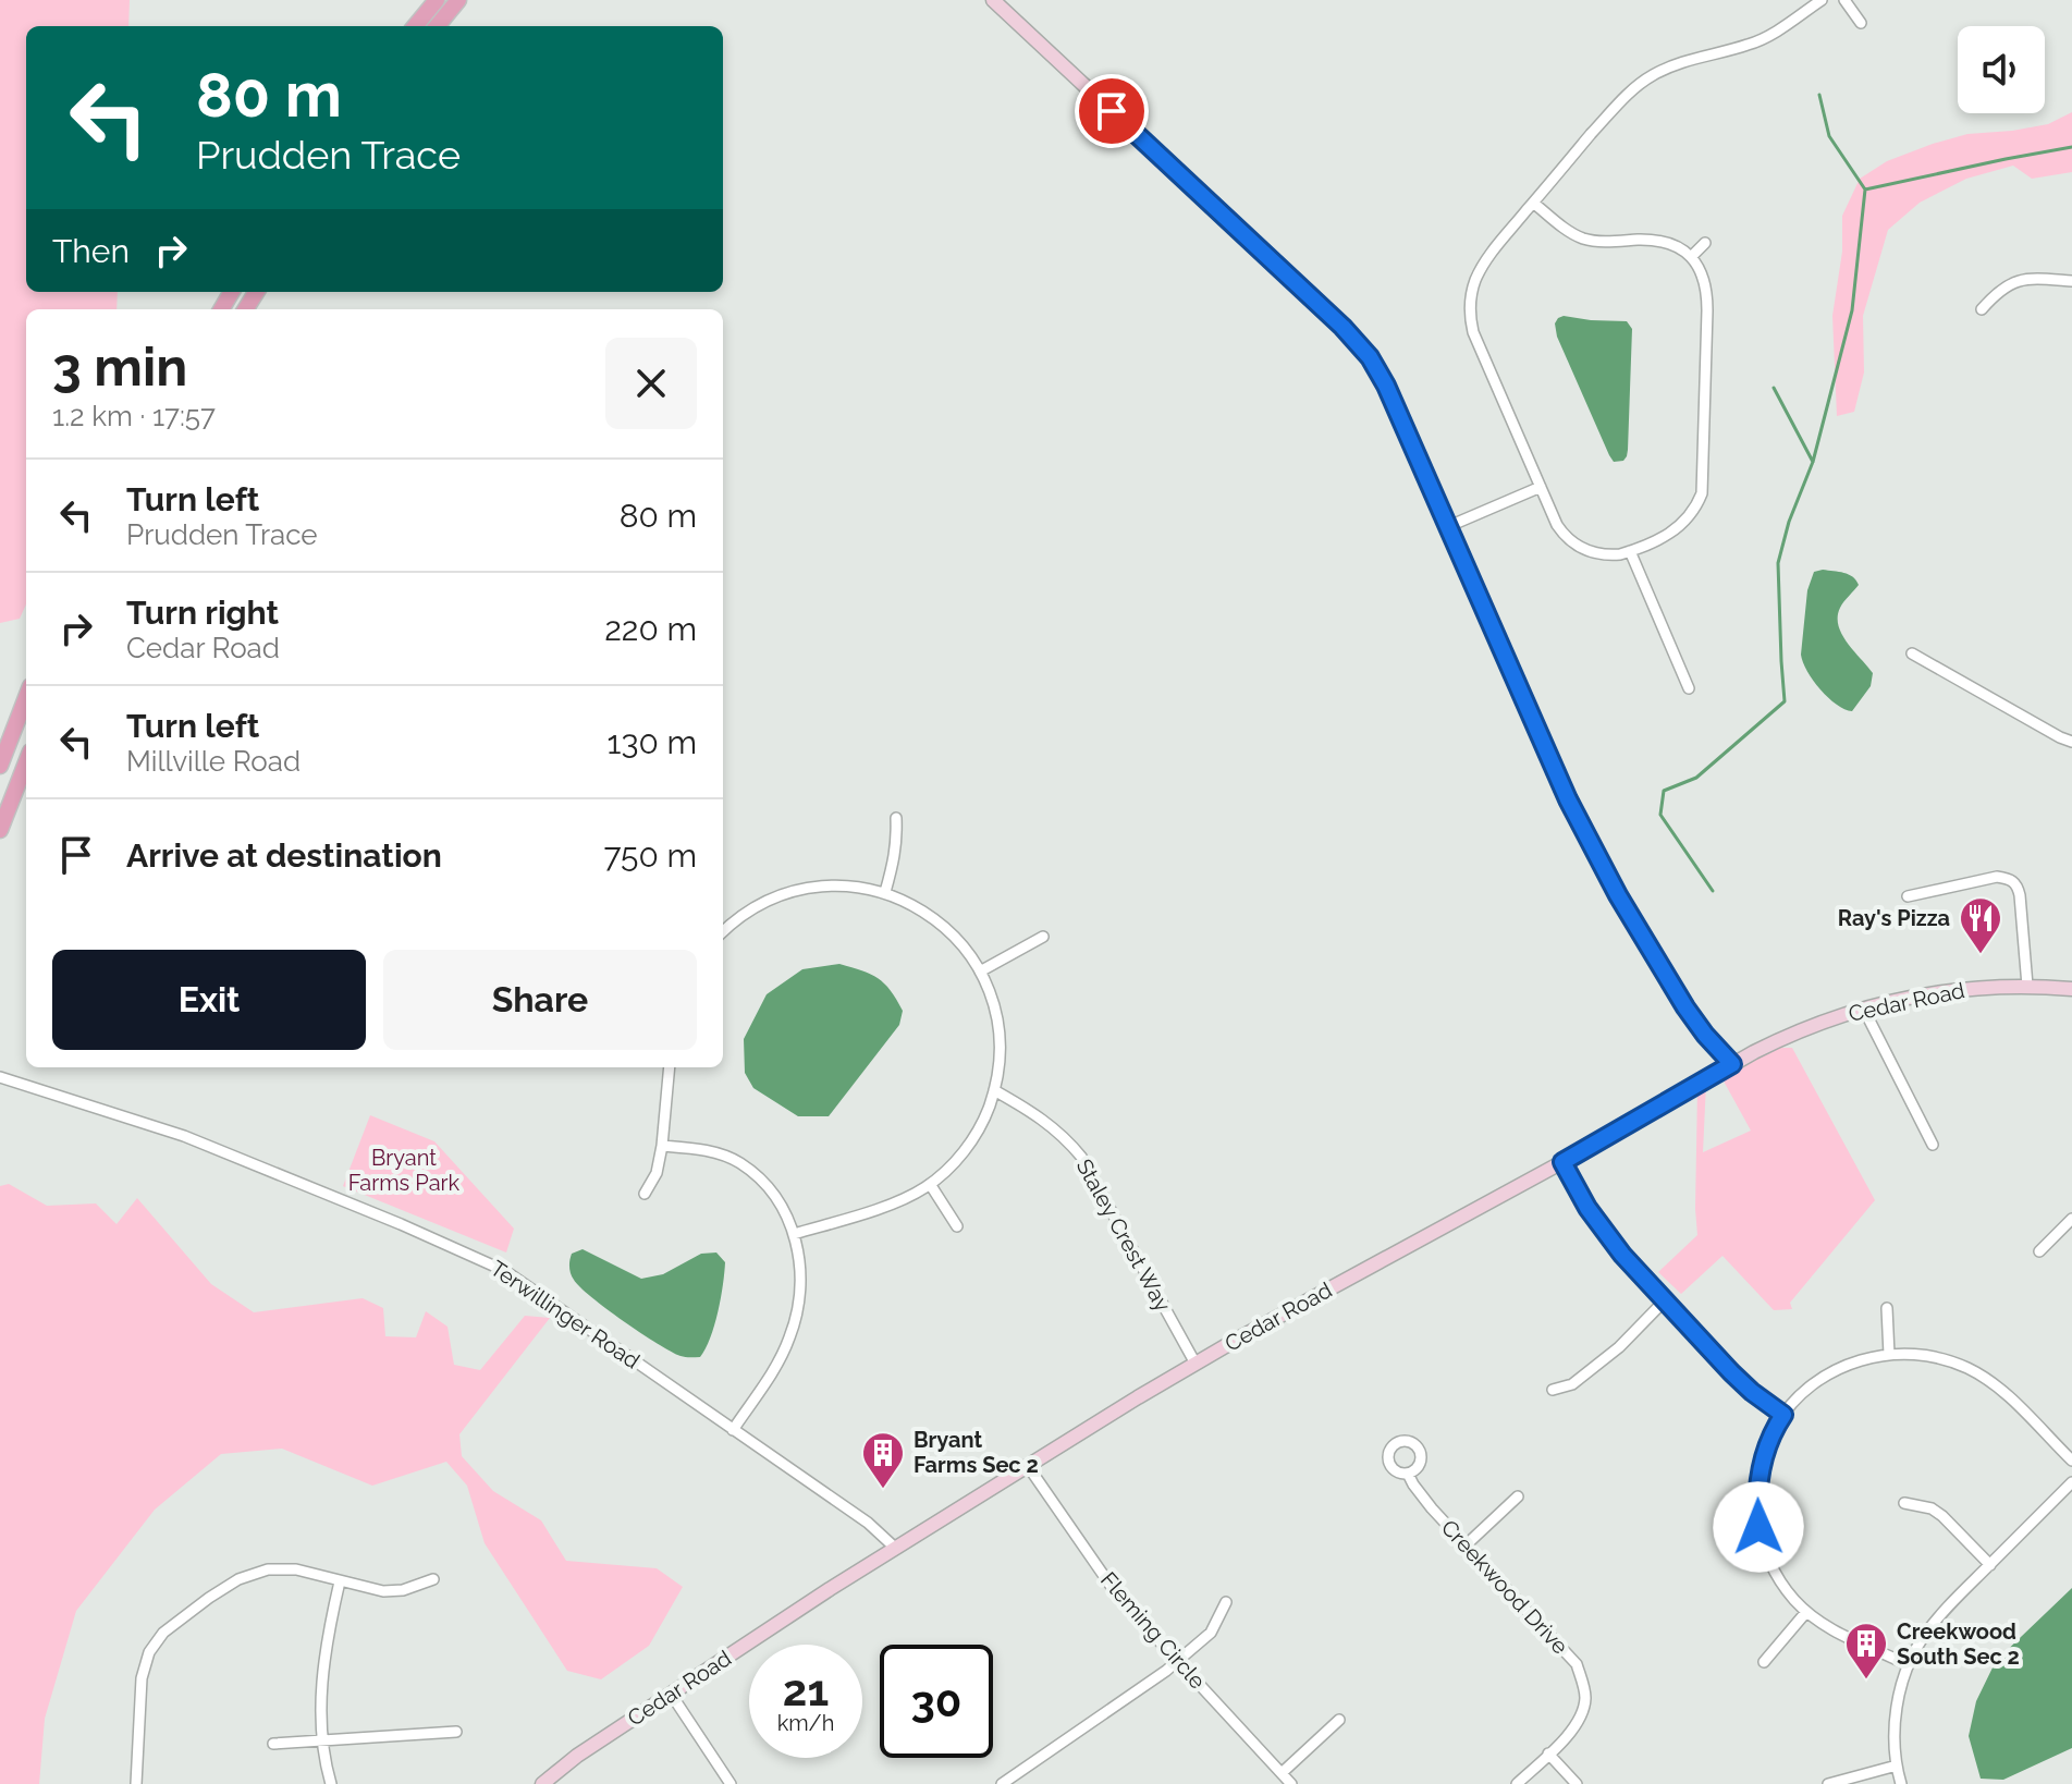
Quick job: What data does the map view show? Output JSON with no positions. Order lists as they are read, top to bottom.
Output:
{
  "streets": {
    "street": [
      "Cedar Road",
      "Staley Crest Way",
      "Terwillinger Road",
      "Creekwood Drive",
      "Fleming Circle"
    ]
  },
  "crossings": [
    ["Cedar Road", "Staley Crest Way"],
    ["Cedar Road", "Terwillinger Road"],
    ["Cedar Road", "Fleming Circle"]
  ],
  "parks": ["Bryant Farms Park"],
  "places": {
    "restaurant": ["Ray's Pizza"],
    "building": ["Bryant Farms Sec 2", "Creekwood South Sec 2"]
  },
  "page": {
    "turn": ["80 m", "Prudden Trace"],
    "then": "Then",
    "heading": ["3 min", "1.2 km · 17:57"],
    "list": [
      {
        "name": "Turn left",
        "note": "Prudden Trace",
        "value": "80 m"
      },
      {
        "name": "Turn right",
        "note": "Cedar Road",
        "value": "220 m"
      },
      {
        "name": "Turn left",
        "note": "Millville Road",
        "value": "130 m"
      },
      {
        "name": "Arrive at destination",
        "value": "750 m"
      }
    ],
    "buttons": ["Exit", "Share"],
    "speed": "21 km/h",
    "limit": "30"
  }
}
